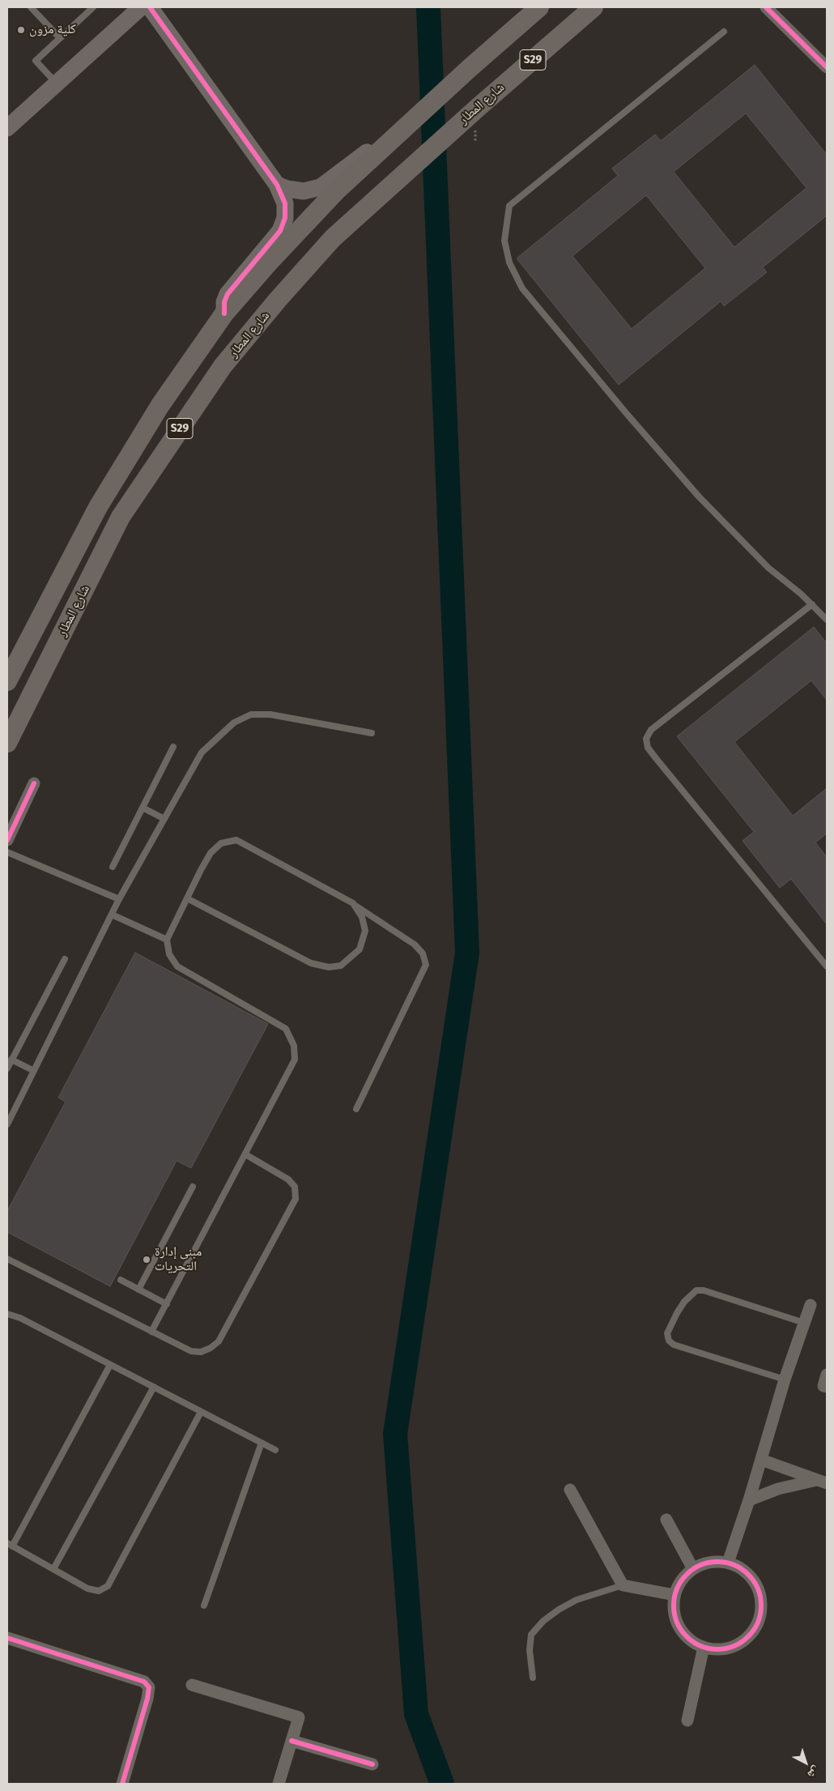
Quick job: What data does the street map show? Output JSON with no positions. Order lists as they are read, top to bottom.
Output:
{
  "streets": {
    "main road": ["S29", "شارع المطار"]
  },
  "places": ["كلية مزون", "مبنى إدارة التحريات"],
  "north": "bottom right"
}
